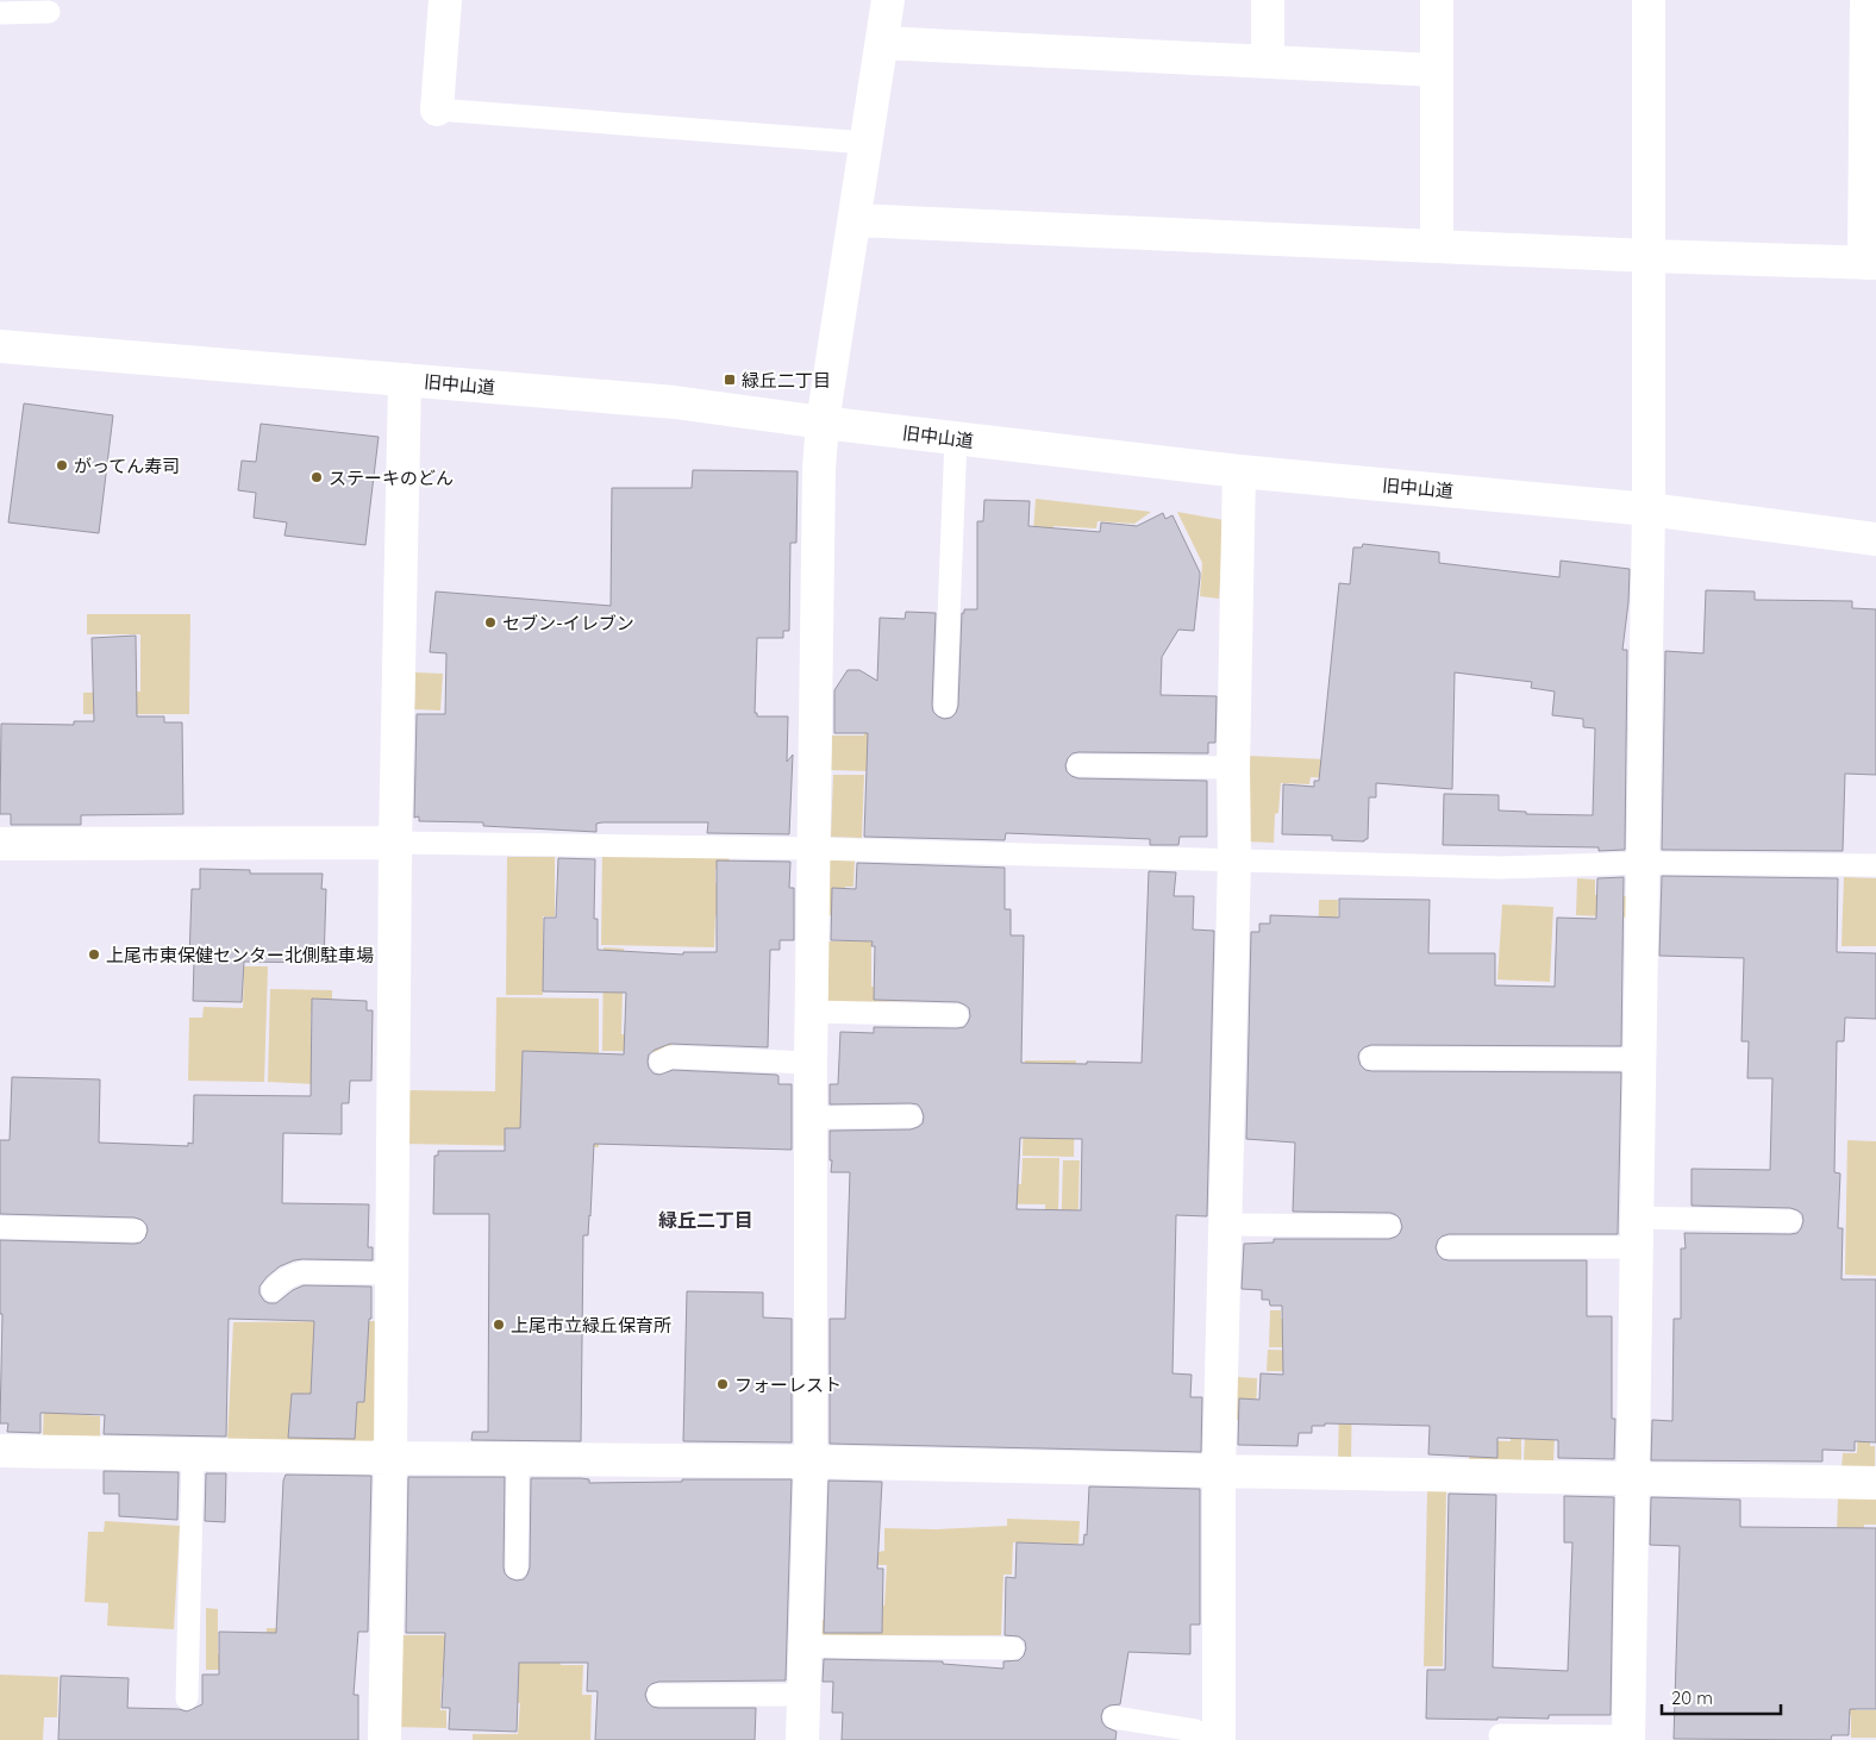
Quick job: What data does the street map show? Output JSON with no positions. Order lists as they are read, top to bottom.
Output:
{
  "streets": {
    "street": ["旧中山道"]
  },
  "districts": ["緑丘二丁目"],
  "places": {
    "transit": ["緑丘二丁目"],
    "other": [
      "がってん寿司",
      "ステーキのどん",
      "セブン-イレブン",
      "上尾市東保健センター北側駐車場",
      "上尾市立緑丘保育所",
      "フォーレスト"
    ]
  },
  "scale_bar": "20 m"
}
